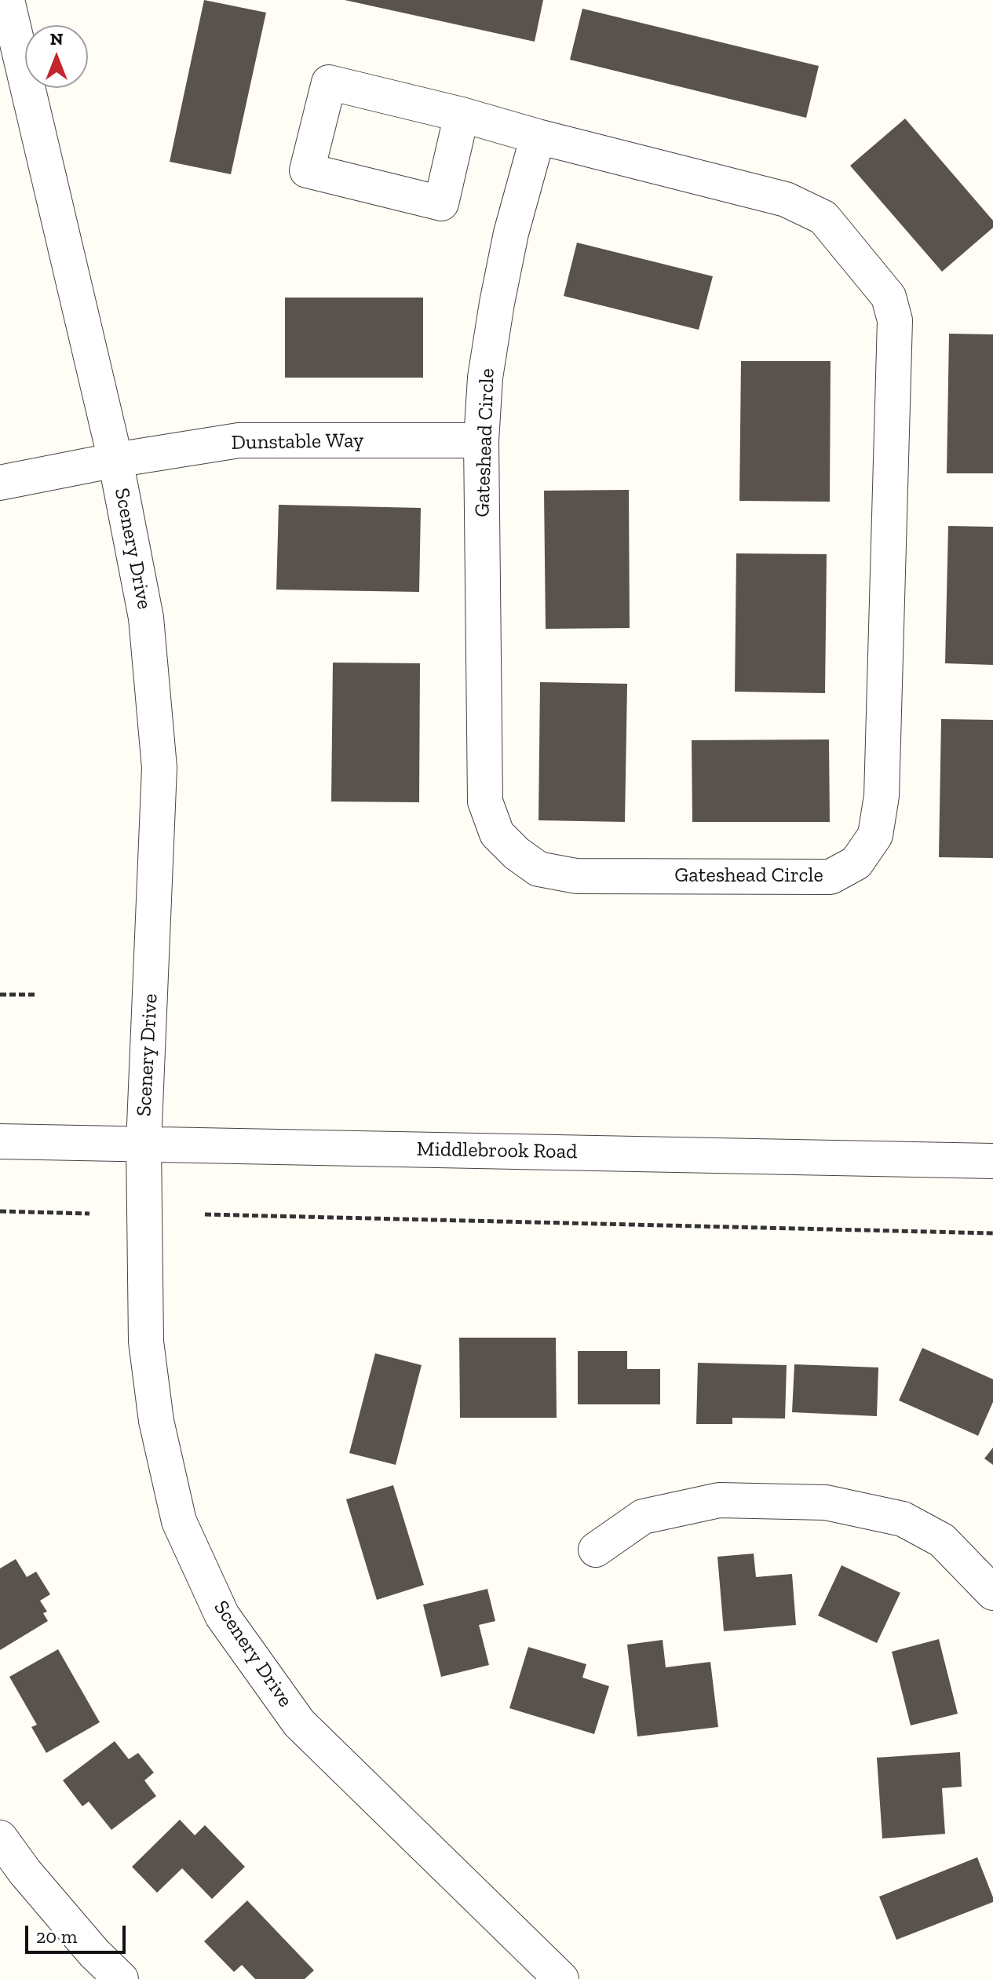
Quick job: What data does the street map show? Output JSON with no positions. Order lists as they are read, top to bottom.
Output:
{
  "streets": {
    "street": [
      "Dunstable Way",
      "Gateshead Circle",
      "Scenery Drive",
      "Middlebrook Road"
    ]
  },
  "crossings": [
    ["Dunstable Way", "Gateshead Circle"],
    ["Dunstable Way", "Scenery Drive"],
    ["Scenery Drive", "Middlebrook Road"]
  ],
  "scale_bar": "20 m",
  "north": "top"
}
